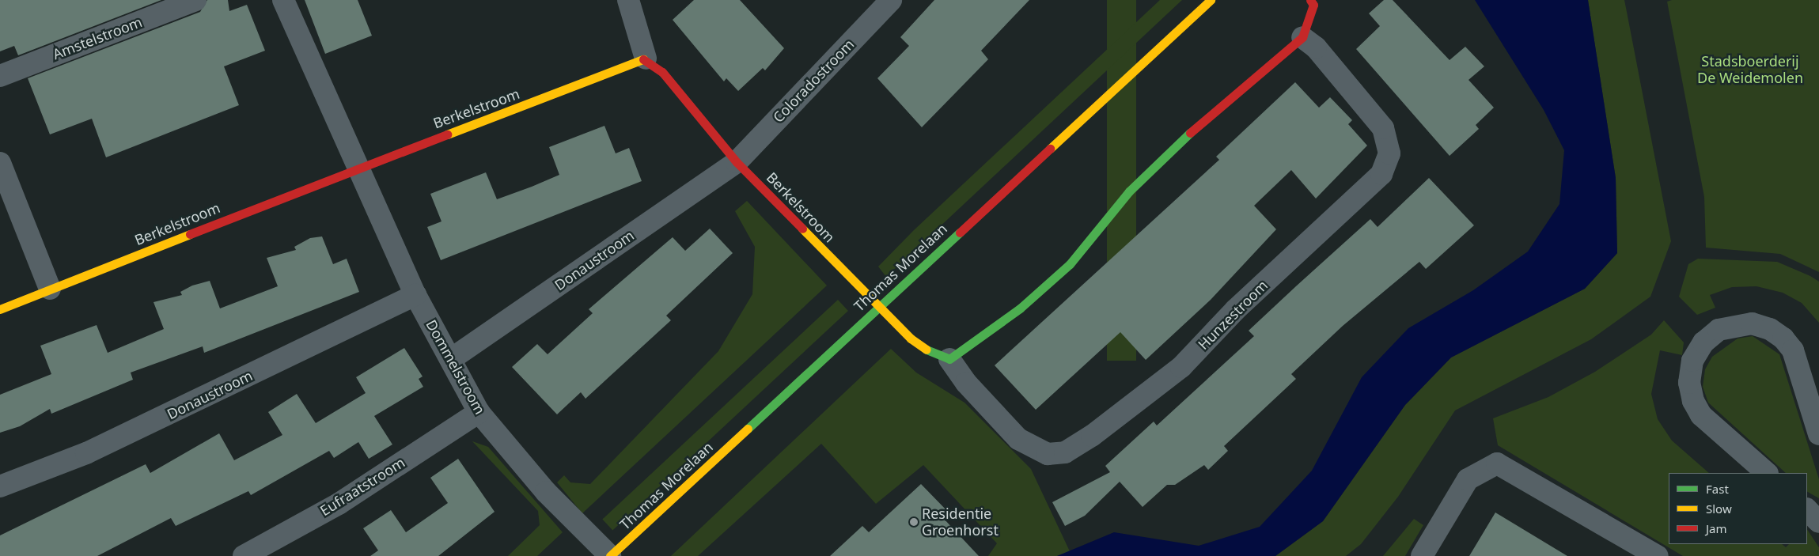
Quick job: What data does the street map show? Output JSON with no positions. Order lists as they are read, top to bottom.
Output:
{
  "streets": {
    "street": [
      "Amstelstroom",
      "Coloradostroom",
      "Berkelstroom",
      "Donaustroom",
      "Thomas Morelaan",
      "Hunzestroom",
      "Dommelstroom",
      "Eufraatstroom"
    ]
  },
  "crossings": [
    ["Coloradostroom", "Berkelstroom"],
    ["Coloradostroom", "Donaustroom"],
    ["Berkelstroom", "Donaustroom"],
    ["Berkelstroom", "Thomas Morelaan"],
    ["Berkelstroom", "Dommelstroom"],
    ["Donaustroom", "Dommelstroom"],
    ["Thomas Morelaan", "Dommelstroom"],
    ["Dommelstroom", "Eufraatstroom"]
  ],
  "parks": ["Stadsboerderij De Weidemolen"],
  "places": ["Residentie Groenhorst"],
  "legend": ["Fast", "Slow", "Jam"]
}
